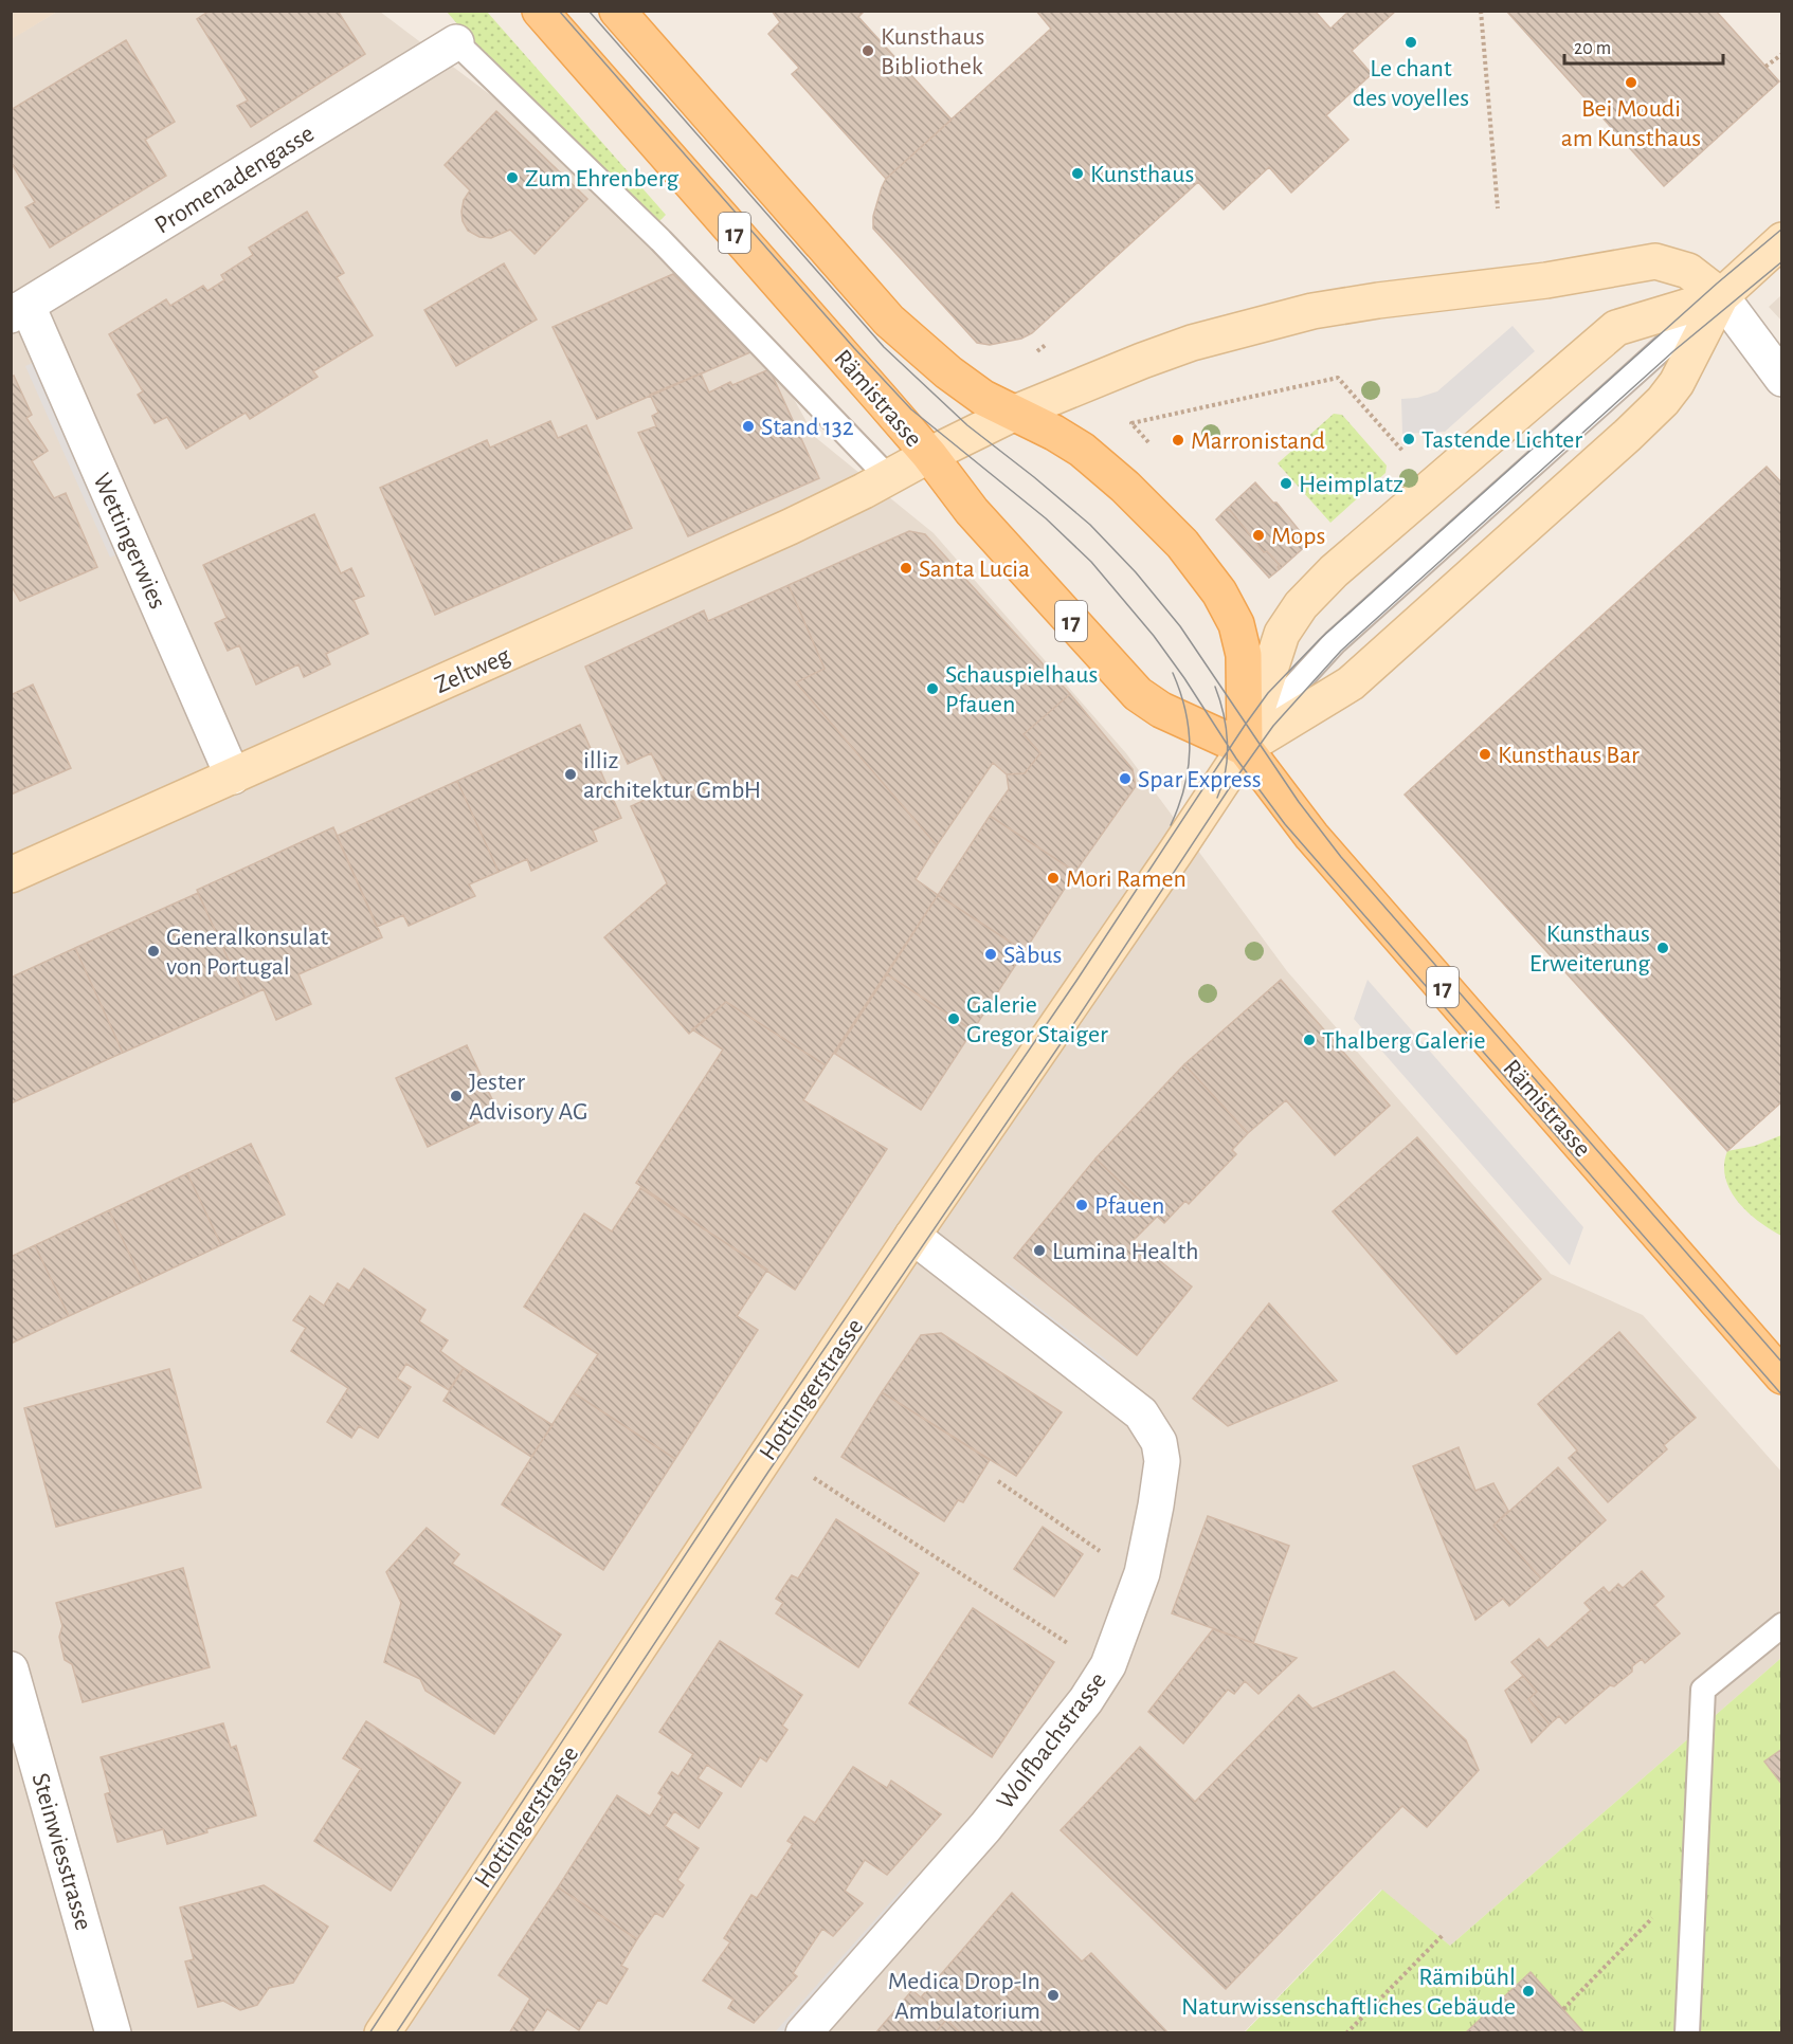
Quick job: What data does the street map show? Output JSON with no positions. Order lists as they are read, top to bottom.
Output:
{
  "streets": {
    "main road": ["17", "Rämistrasse"],
    "street": [
      "Promenadengasse",
      "Wettingerwies",
      "Zeltweg",
      "Hottingerstrasse",
      "Wolfbachstrasse",
      "Steinwiesstrasse"
    ]
  },
  "crossings": [
    ["Promenadengasse", "Wettingerwies"],
    ["17", "Rämistrasse"],
    ["17", "Hottingerstrasse"],
    ["Rämistrasse", "Zeltweg"],
    ["Rämistrasse", "Hottingerstrasse"],
    ["Wettingerwies", "Zeltweg"],
    ["Hottingerstrasse", "Wolfbachstrasse"]
  ],
  "places": [
    "Le chant des voyelles",
    "Kunsthaus Bibliothek",
    "Bei Moudi am Kunsthaus",
    "Kunsthaus",
    "Zum Ehrenberg",
    "Stand 132",
    "Tastende Lichter",
    "Marronistand",
    "Heimplatz",
    "Mops",
    "Santa Lucia",
    "Schauspielhaus Pfauen",
    "Kunsthaus Bar",
    "illiz architektur GmbH",
    "Spar Express",
    "Mori Ramen",
    "Kunsthaus Erweiterung",
    "Generalkonsulat von Portugal",
    "Sàbus",
    "Galerie Gregor Staiger",
    "Thalberg Galerie",
    "Jester Advisory AG",
    "Pfauen",
    "Lumina Health",
    "Rämibühl Naturwissenschaftliches Gebäude",
    "Medica Drop-In Ambulatorium"
  ],
  "scale_bar": "20 m"
}
